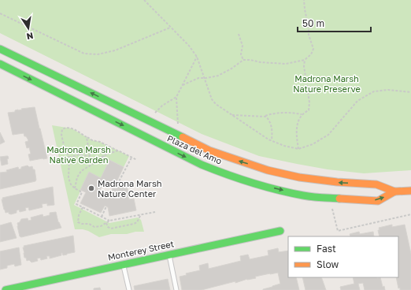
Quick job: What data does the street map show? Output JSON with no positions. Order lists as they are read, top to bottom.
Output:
{
  "streets": {
    "main road": ["Plaza del Amo", "Monterey Street"]
  },
  "parks": ["Madrona Marsh Nature Preserve", "Madrona Marsh Native Garden"],
  "places": ["Madrona Marsh Nature Center"],
  "legend": ["Fast", "Slow"],
  "scale_bar": "50 m",
  "north": "bottom"
}
